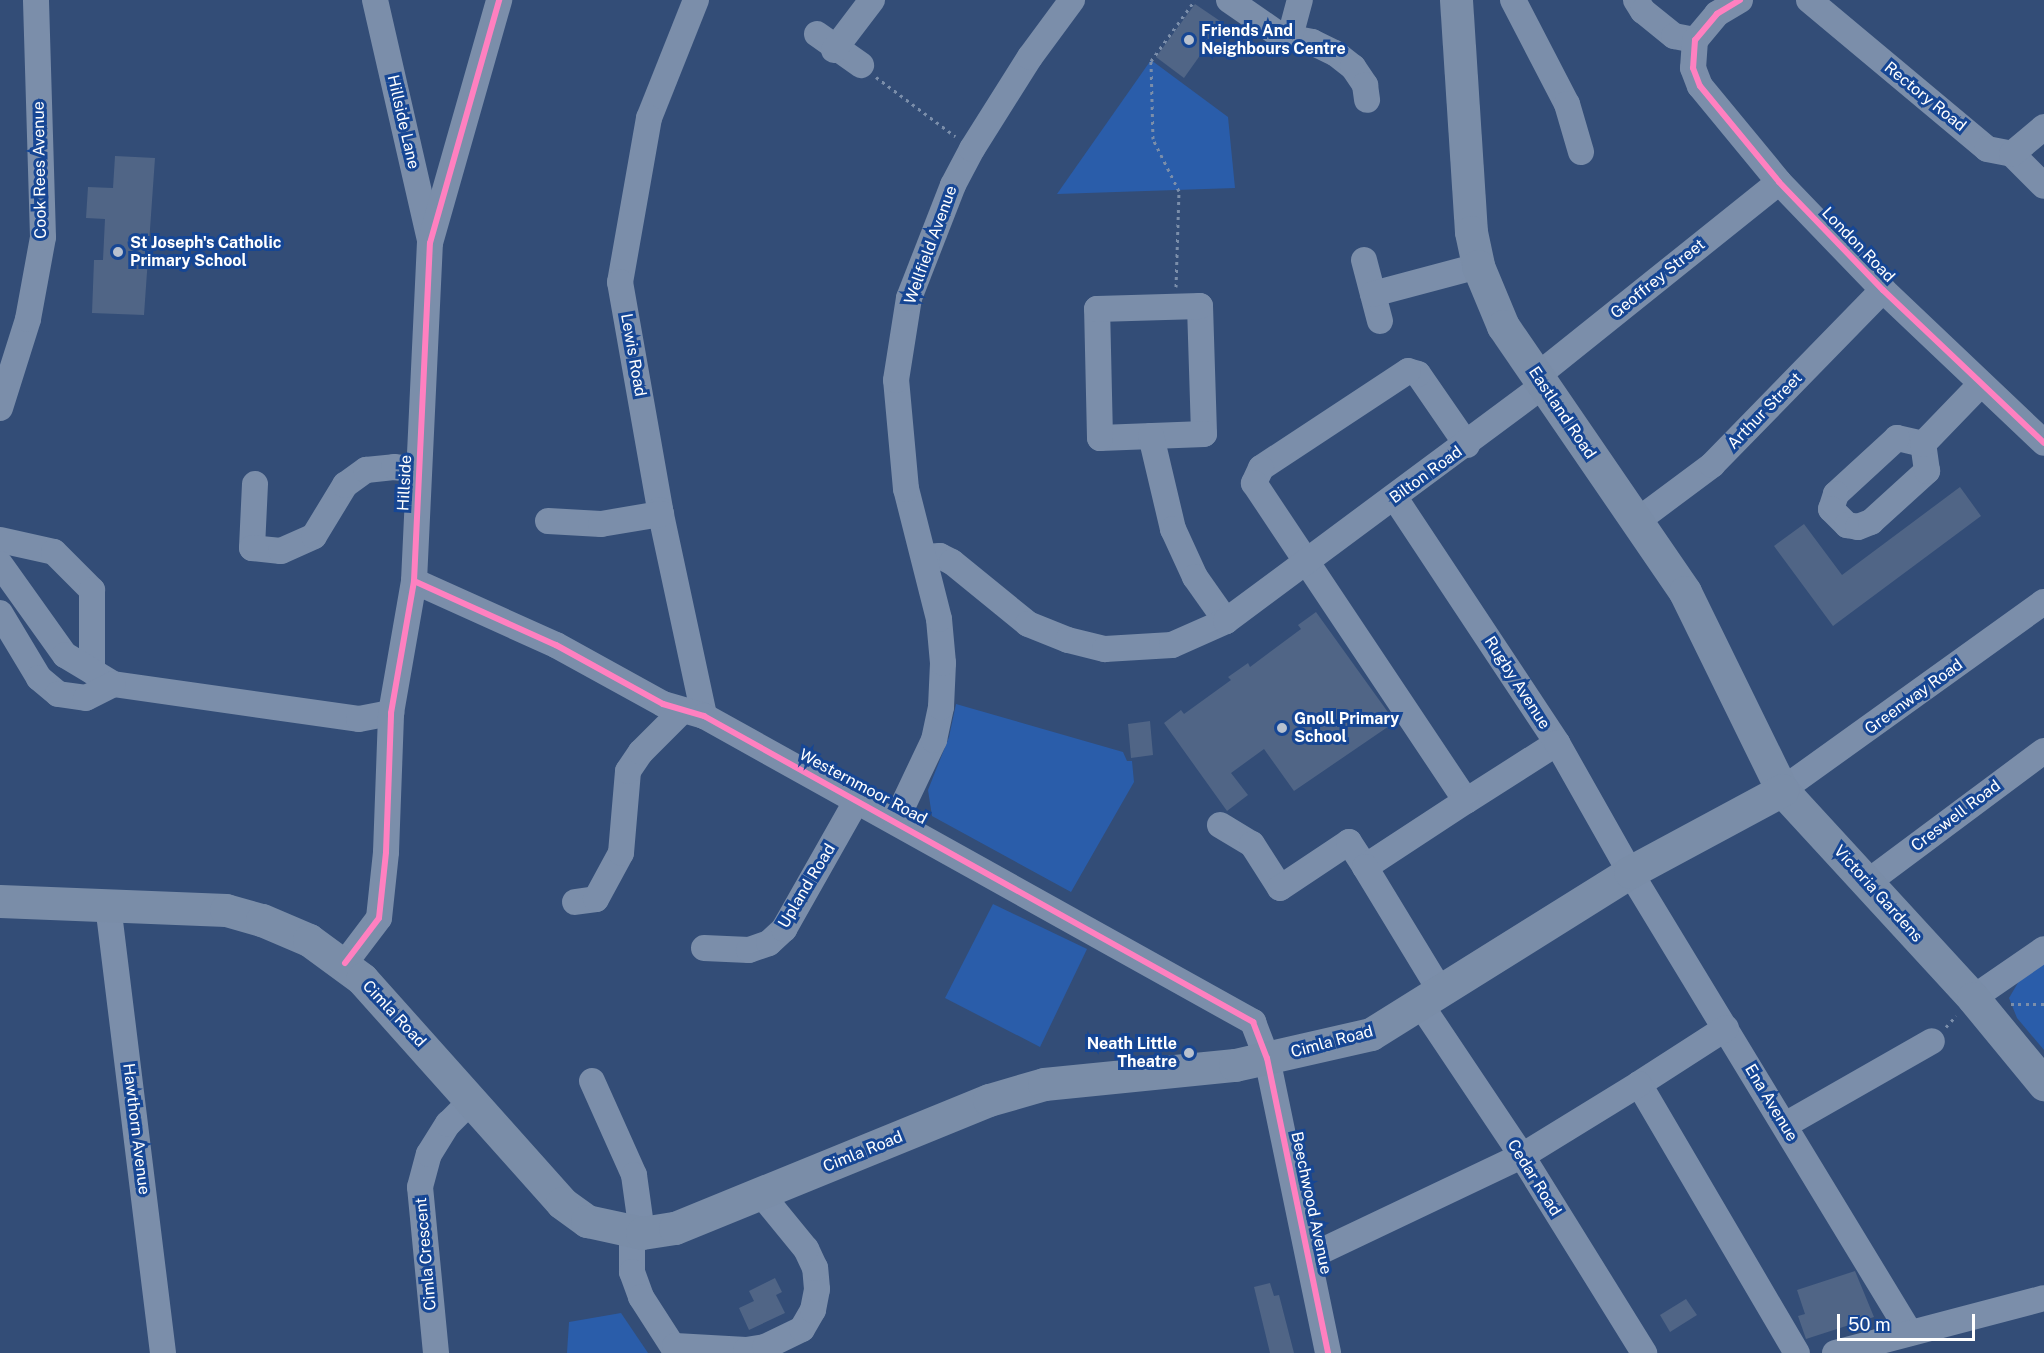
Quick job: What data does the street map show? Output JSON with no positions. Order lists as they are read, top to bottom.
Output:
{
  "streets": {
    "main road": ["Eastland Road", "Victoria Gardens", "Cimla Road"],
    "street": [
      "Rectory Road",
      "Hillside Lane",
      "Cook Rees Avenue",
      "Wellfield Avenue",
      "London Road",
      "Geoffrey Street",
      "Lewis Road",
      "Arthur Street",
      "Bilton Road",
      "Hillside",
      "Rugby Avenue",
      "Greenway Road",
      "Westernmoor Road",
      "Creswell Road",
      "Upland Road",
      "Ena Avenue",
      "Hawthorn Avenue",
      "Cedar Road",
      "Beechwood Avenue",
      "Cimla Crescent"
    ]
  },
  "crossings": [
    ["Hillside Lane", "Hillside"],
    ["Wellfield Avenue", "Westernmoor Road"],
    ["London Road", "Geoffrey Street"],
    ["London Road", "Arthur Street"],
    ["Geoffrey Street", "Eastland Road"],
    ["Geoffrey Street", "Bilton Road"],
    ["Lewis Road", "Westernmoor Road"],
    ["Arthur Street", "Eastland Road"],
    ["Eastland Road", "Bilton Road"],
    ["Eastland Road", "Greenway Road"],
    ["Eastland Road", "Victoria Gardens"],
    ["Eastland Road", "Cimla Road"],
    ["Bilton Road", "Rugby Avenue"],
    ["Hillside", "Westernmoor Road"],
    ["Hillside", "Cimla Road"],
    ["Rugby Avenue", "Cimla Road"],
    ["Rugby Avenue", "Ena Avenue"],
    ["Greenway Road", "Victoria Gardens"],
    ["Greenway Road", "Cimla Road"],
    ["Westernmoor Road", "Upland Road"],
    ["Westernmoor Road", "Cimla Road"],
    ["Westernmoor Road", "Beechwood Avenue"],
    ["Creswell Road", "Victoria Gardens"],
    ["Victoria Gardens", "Cimla Road"],
    ["Cimla Road", "Ena Avenue"],
    ["Cimla Road", "Hawthorn Avenue"],
    ["Cimla Road", "Cedar Road"],
    ["Cimla Road", "Beechwood Avenue"],
    ["Cimla Road", "Cimla Crescent"]
  ],
  "places": [
    "Friends And Neighbours Centre",
    "St Joseph's Catholic Primary School",
    "Gnoll Primary School",
    "Neath Little Theatre"
  ],
  "scale_bar": "50 m"
}
